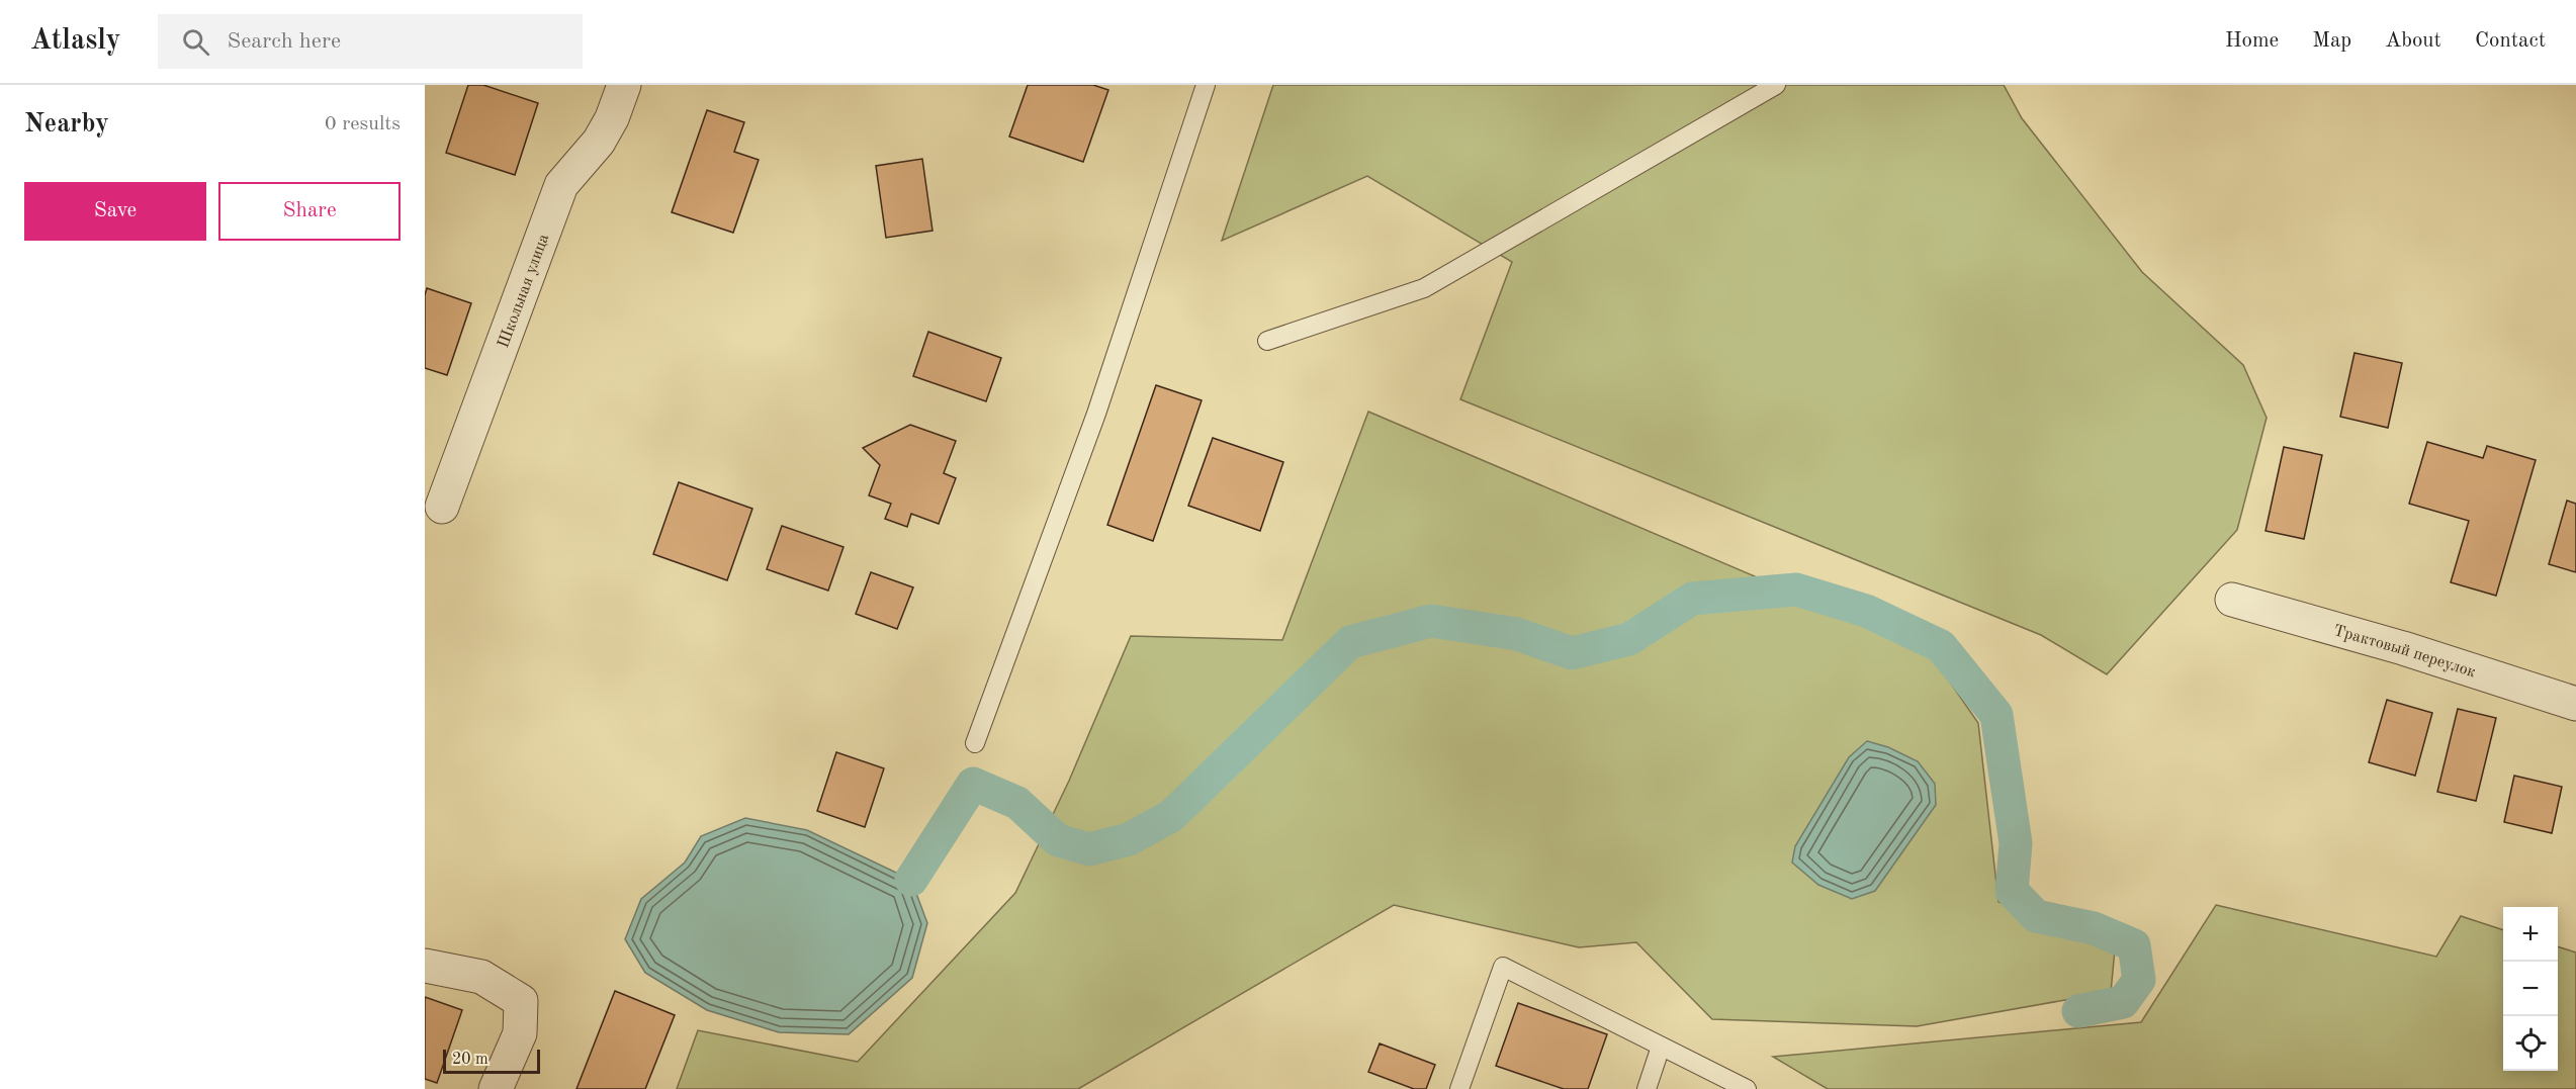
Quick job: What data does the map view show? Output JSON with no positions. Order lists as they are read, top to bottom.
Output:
{
  "streets": {
    "street": ["Школьная улица", "Трактовый переулок"]
  },
  "scale_bar": "20 m",
  "page": {
    "header": "Atlasly",
    "search": "Search here",
    "nav": [
      "Home",
      "Map",
      "About",
      "Contact"
    ],
    "heading": ["Nearby", "0 results"],
    "buttons": ["Save", "Share"],
    "map_buttons": ["+", "−"],
    "scale": "20 m"
  }
}
